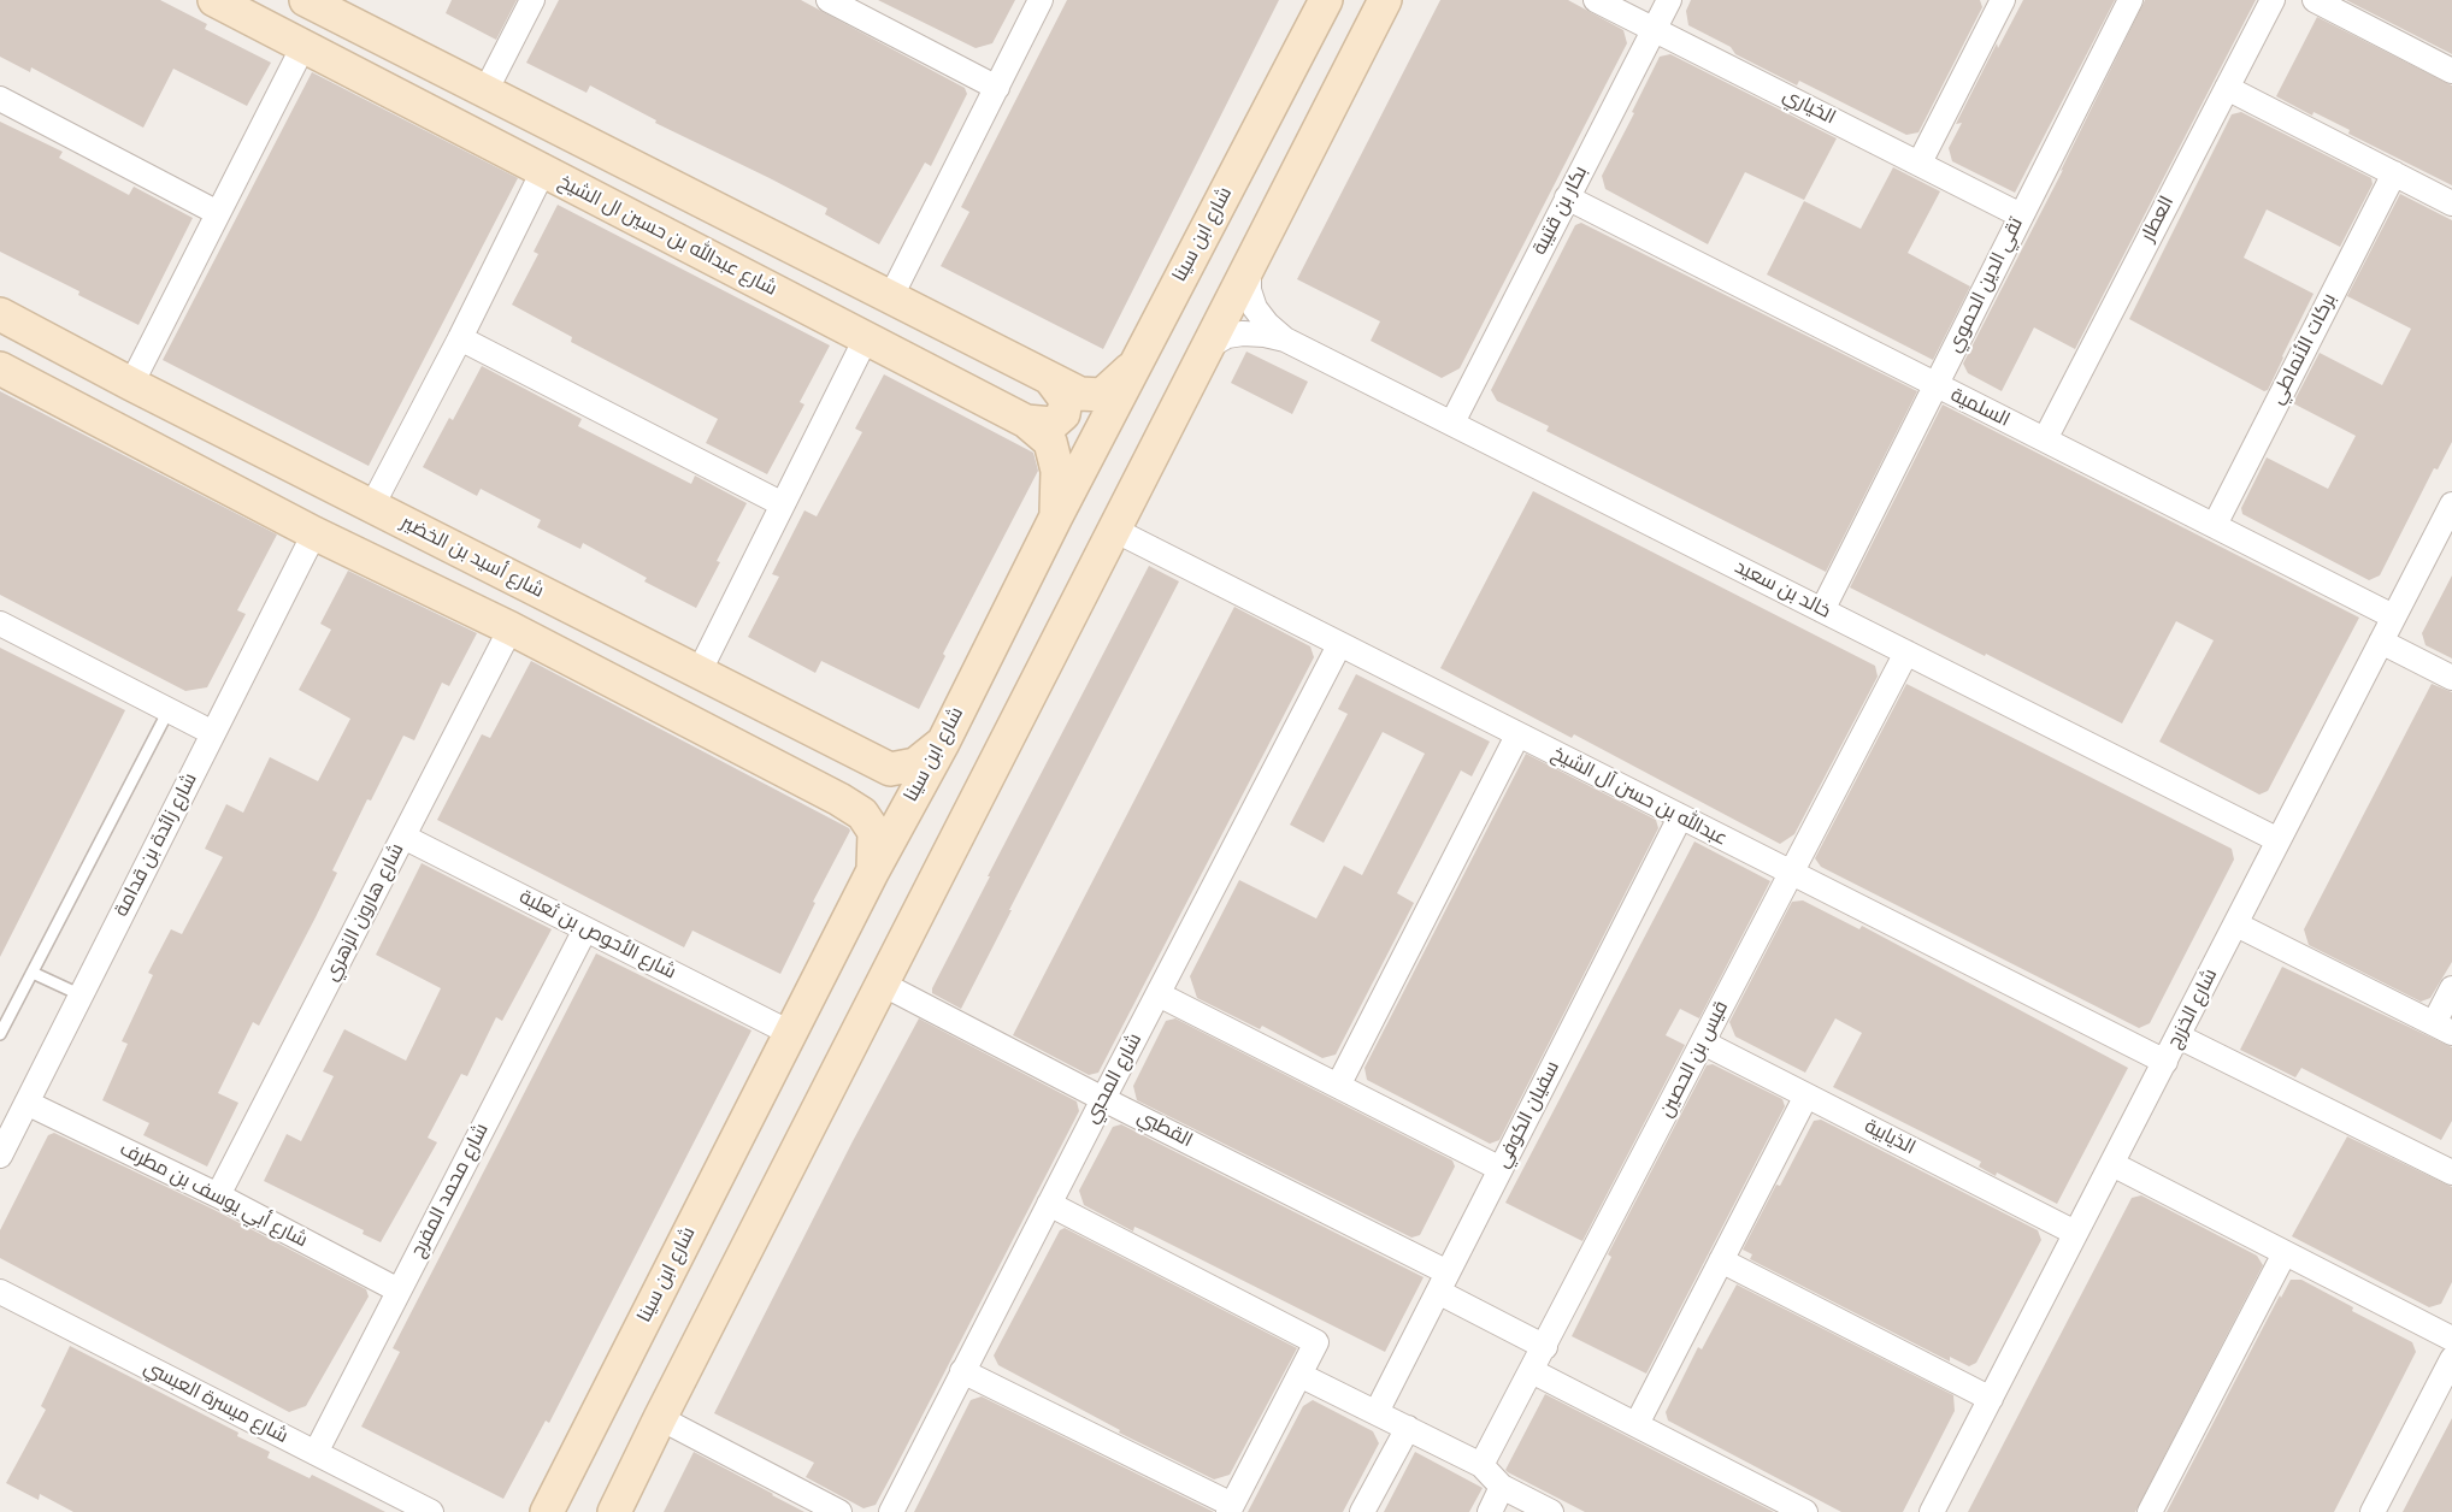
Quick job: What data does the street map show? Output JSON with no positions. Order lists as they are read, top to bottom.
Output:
{
  "streets": {
    "street": [
      "الخياري",
      "بكار بن قتيبة",
      "العطار",
      "شارع ابن سينا",
      "شارع عبدالله بن حسين ال الشيخ",
      "تقي الدين الحموي",
      "بركات الأنماطي",
      "السلمية",
      "شارع أسيد بن الخضير",
      "خالد بن سعيد",
      "عبدالله بن حسن آل الشيخ",
      "شارع زائدة بن قدامة",
      "شارع هارون الزهري",
      "شارع الأحوص بن ثعلبة",
      "شارع الخزرج",
      "قيس بن الحصين",
      "شارع المحبي",
      "سفيان الكوفي",
      "القطبي",
      "الذيابية",
      "شارع محمد المفرج",
      "شارع أبي يوسف بن مطرف",
      "شارع ميسرة العبسي"
    ]
  },
  "crossings": [
    ["الخياري", "بكار بن قتيبة"],
    ["الخياري", "تقي الدين الحموي"],
    ["بكار بن قتيبة", "السلمية"],
    ["بكار بن قتيبة", "خالد بن سعيد"],
    ["العطار", "السلمية"],
    ["شارع ابن سينا", "شارع عبدالله بن حسين ال الشيخ"],
    ["شارع ابن سينا", "شارع أسيد بن الخضير"],
    ["شارع ابن سينا", "شارع الأحوص بن ثعلبة"],
    ["تقي الدين الحموي", "السلمية"],
    ["تقي الدين الحموي", "خالد بن سعيد"],
    ["بركات الأنماطي", "السلمية"],
    ["السلمية", "شارع الخزرج"],
    ["خالد بن سعيد", "شارع الخزرج"],
    ["خالد بن سعيد", "قيس بن الحصين"],
    ["عبدالله بن حسن آل الشيخ", "شارع الخزرج"],
    ["عبدالله بن حسن آل الشيخ", "قيس بن الحصين"],
    ["عبدالله بن حسن آل الشيخ", "شارع المحبي"],
    ["عبدالله بن حسن آل الشيخ", "سفيان الكوفي"],
    ["شارع زائدة بن قدامة", "شارع أبي يوسف بن مطرف"],
    ["شارع هارون الزهري", "شارع الأحوص بن ثعلبة"],
    ["شارع هارون الزهري", "شارع أبي يوسف بن مطرف"],
    ["شارع الأحوص بن ثعلبة", "شارع محمد المفرج"],
    ["شارع الخزرج", "الذيابية"],
    ["قيس بن الحصين", "القطبي"],
    ["قيس بن الحصين", "الذيابية"],
    ["شارع المحبي", "القطبي"],
    ["سفيان الكوفي", "القطبي"],
    ["شارع محمد المفرج", "شارع أبي يوسف بن مطرف"],
    ["شارع محمد المفرج", "شارع ميسرة العبسي"]
  ]
}
